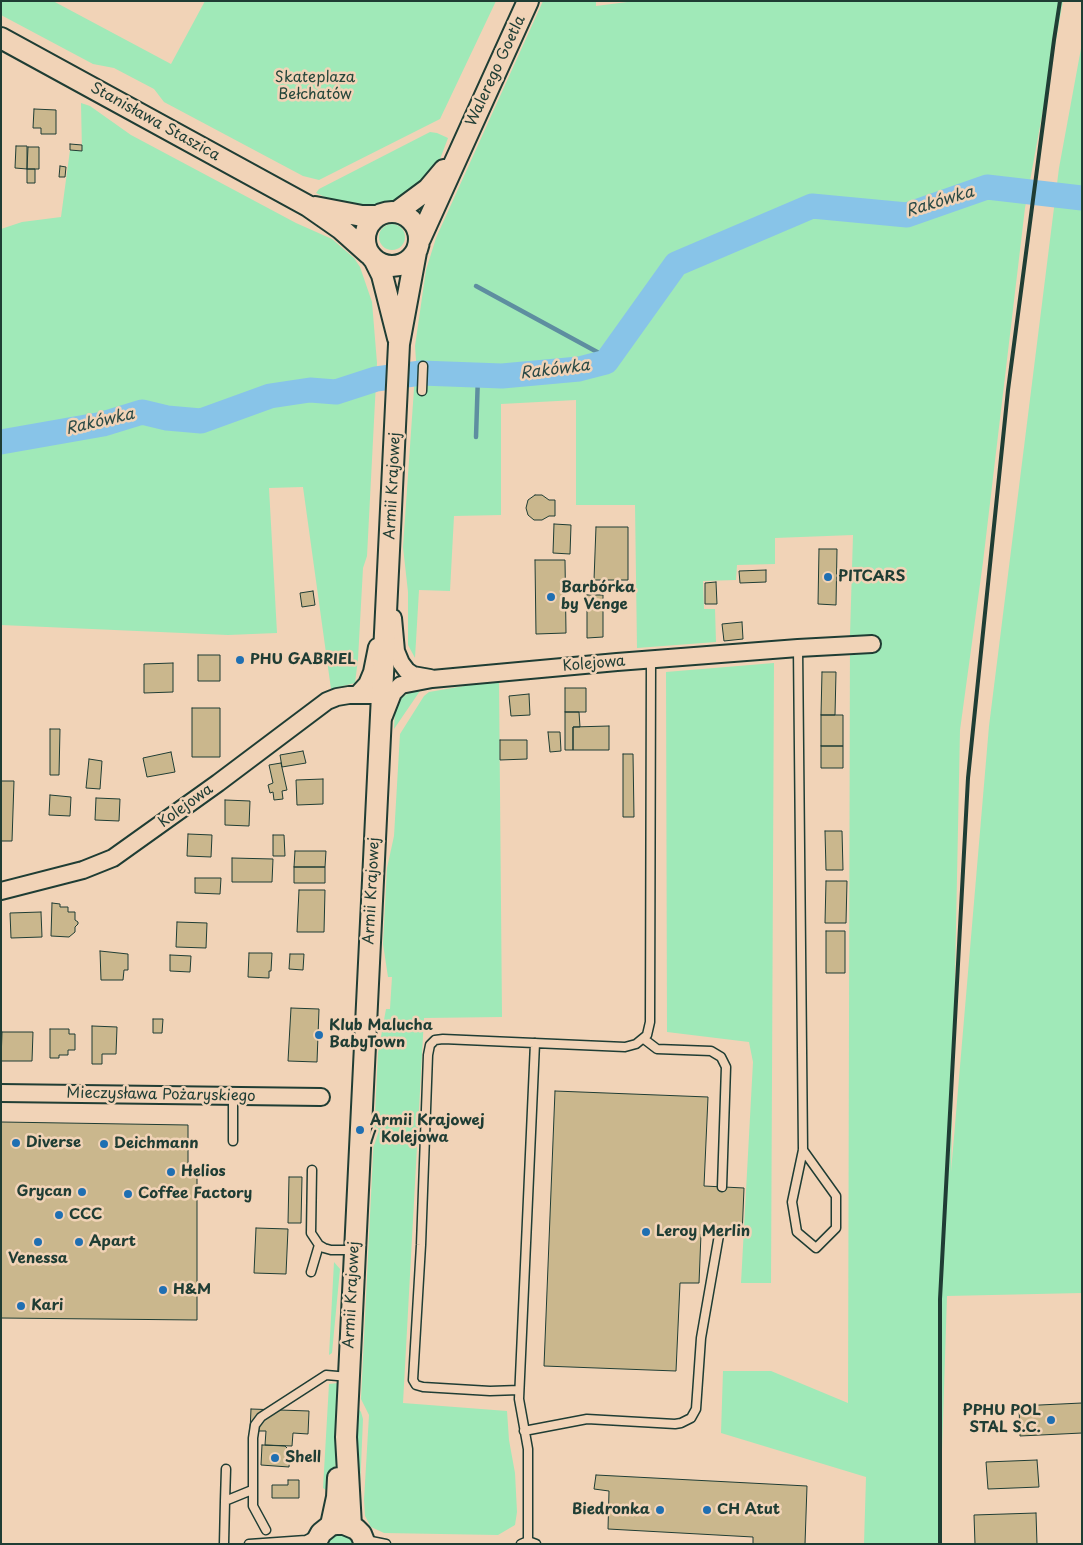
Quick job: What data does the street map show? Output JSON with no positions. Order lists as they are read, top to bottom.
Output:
{
  "streets": {
    "street": [
      "Walerego Goetla",
      "Stanisława Staszica",
      "Armii Krajowej",
      "Kolejowa",
      "Mieczysława Pożaryskiego"
    ]
  },
  "crossings": [
    ["Walerego Goetla", "Stanisława Staszica"],
    ["Walerego Goetla", "Armii Krajowej"],
    ["Stanisława Staszica", "Armii Krajowej"],
    ["Armii Krajowej", "Kolejowa"]
  ],
  "water": ["Rakówka"],
  "parks": ["Skateplaza Bełchatów"],
  "places": [
    "PITCARS",
    "Barbórka by Venge",
    "PHU GABRIEL",
    "Klub Malucha BabyTown",
    "Armii Krajowej / Kolejowa",
    "Diverse",
    "Deichmann",
    "Helios",
    "Grycan",
    "Coffee Factory",
    "CCC",
    "Leroy Merlin",
    "Venessa",
    "Apart",
    "H&M",
    "Kari",
    "PPHU POL STAL S.C.",
    "Shell",
    "Biedronka",
    "CH Atut"
  ]
}
